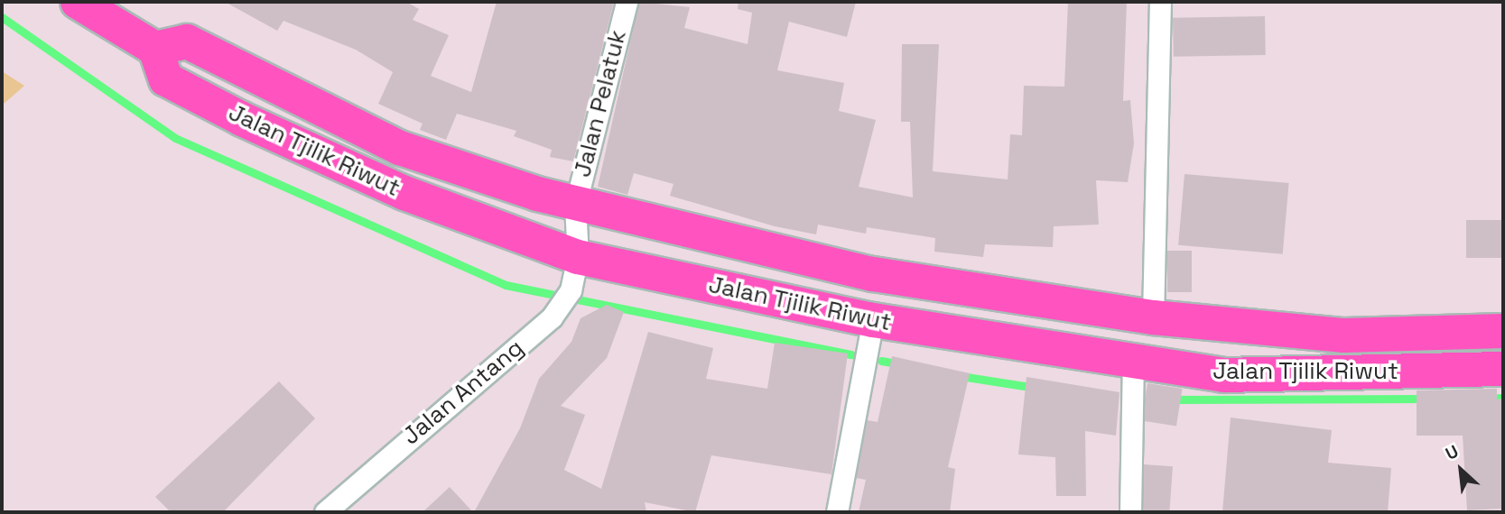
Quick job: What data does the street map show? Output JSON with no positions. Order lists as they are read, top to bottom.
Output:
{
  "streets": {
    "highway": ["Jalan Tjilik Riwut"],
    "street": ["Jalan Pelatuk", "Jalan Antang"]
  },
  "crossings": [
    ["Jalan Pelatuk", "Jalan Tjilik Riwut"],
    ["Jalan Pelatuk", "Jalan Antang"],
    ["Jalan Tjilik Riwut", "Jalan Antang"]
  ],
  "north": "top left"
}
